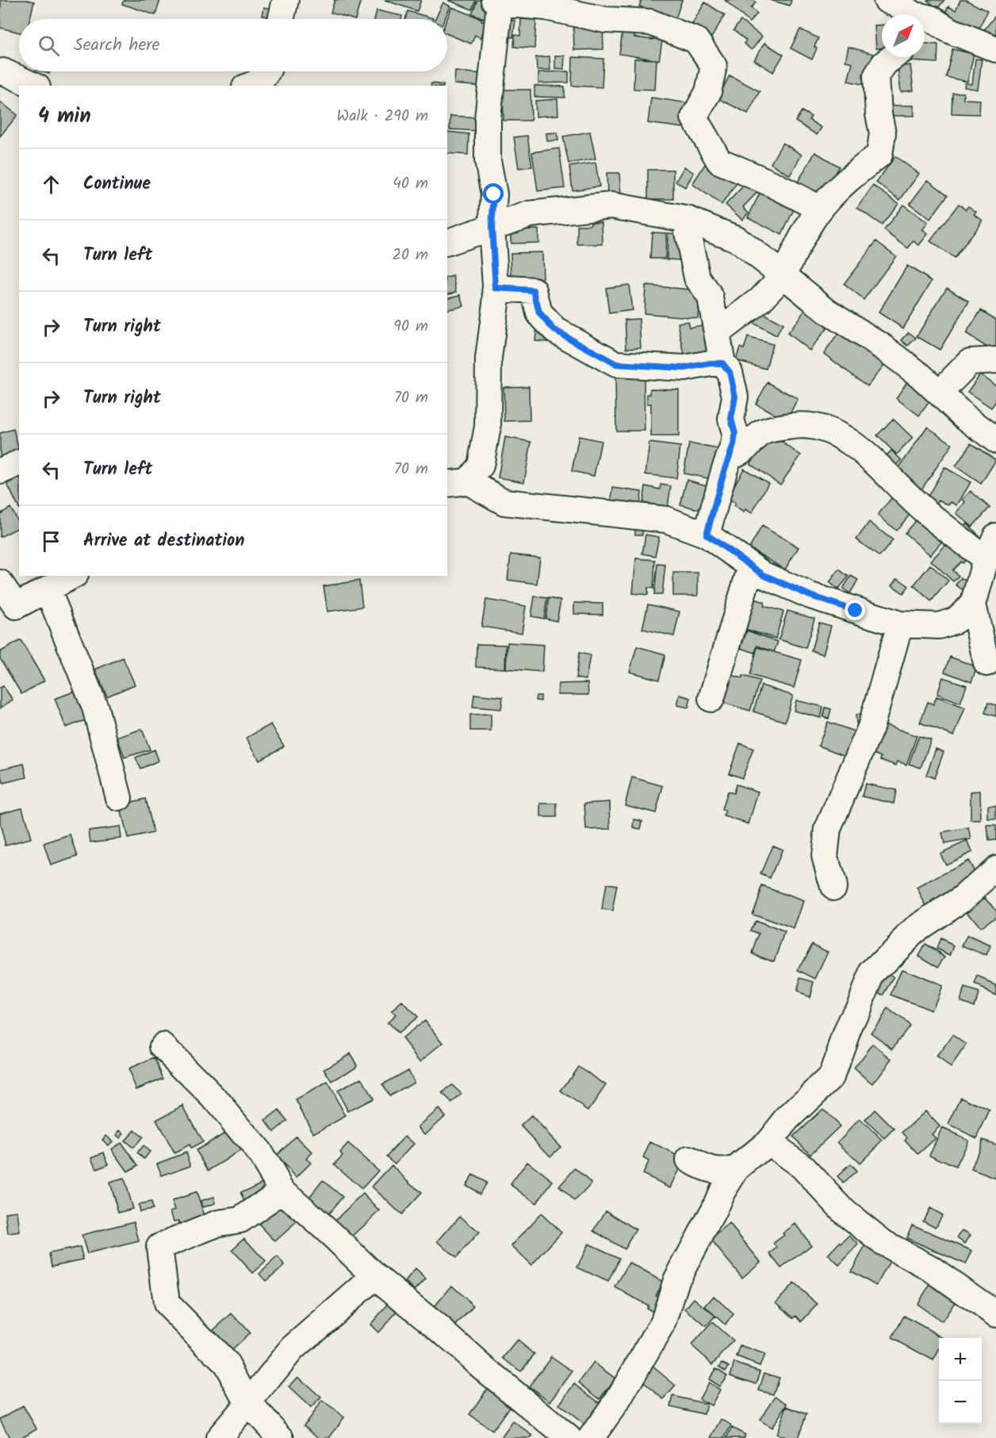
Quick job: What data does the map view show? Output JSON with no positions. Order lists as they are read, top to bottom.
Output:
{
  "north": "top right",
  "page": {
    "search": "Search here",
    "heading": ["4 min", "Walk · 290 m"],
    "list": [
      ["Continue", "40 m"],
      ["Turn left", "20 m"],
      ["Turn right", "90 m"],
      ["Turn right", "70 m"],
      ["Turn left", "70 m"],
      "Arrive at destination"
    ],
    "map_buttons": ["+", "−"]
  }
}
